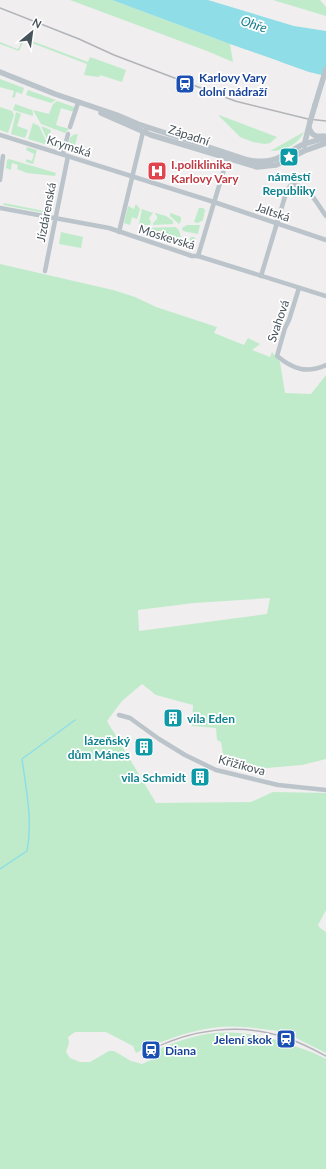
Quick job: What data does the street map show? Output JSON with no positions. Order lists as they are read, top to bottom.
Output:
{
  "streets": {
    "street": [
      "Západní",
      "Krymská",
      "Jízdárenská",
      "Jaltská",
      "Moskevská",
      "Svahová",
      "Křižíkova"
    ]
  },
  "crossings": [
    ["Krymská", "Jízdárenská"],
    ["Krymská", "Jaltská"],
    ["Jízdárenská", "Moskevská"],
    ["Moskevská", "Svahová"]
  ],
  "water": ["Ohře"],
  "places": {
    "station": ["Karlovy Vary dolní nádraží", "Jelení skok", "Diana"],
    "place": ["náměstí Republiky"],
    "hospital": ["I.poliklinika Karlovy Vary"],
    "building": ["vila Eden", "lázeňský dům Mánes", "vila Schmidt"]
  },
  "north": "top right"
}
